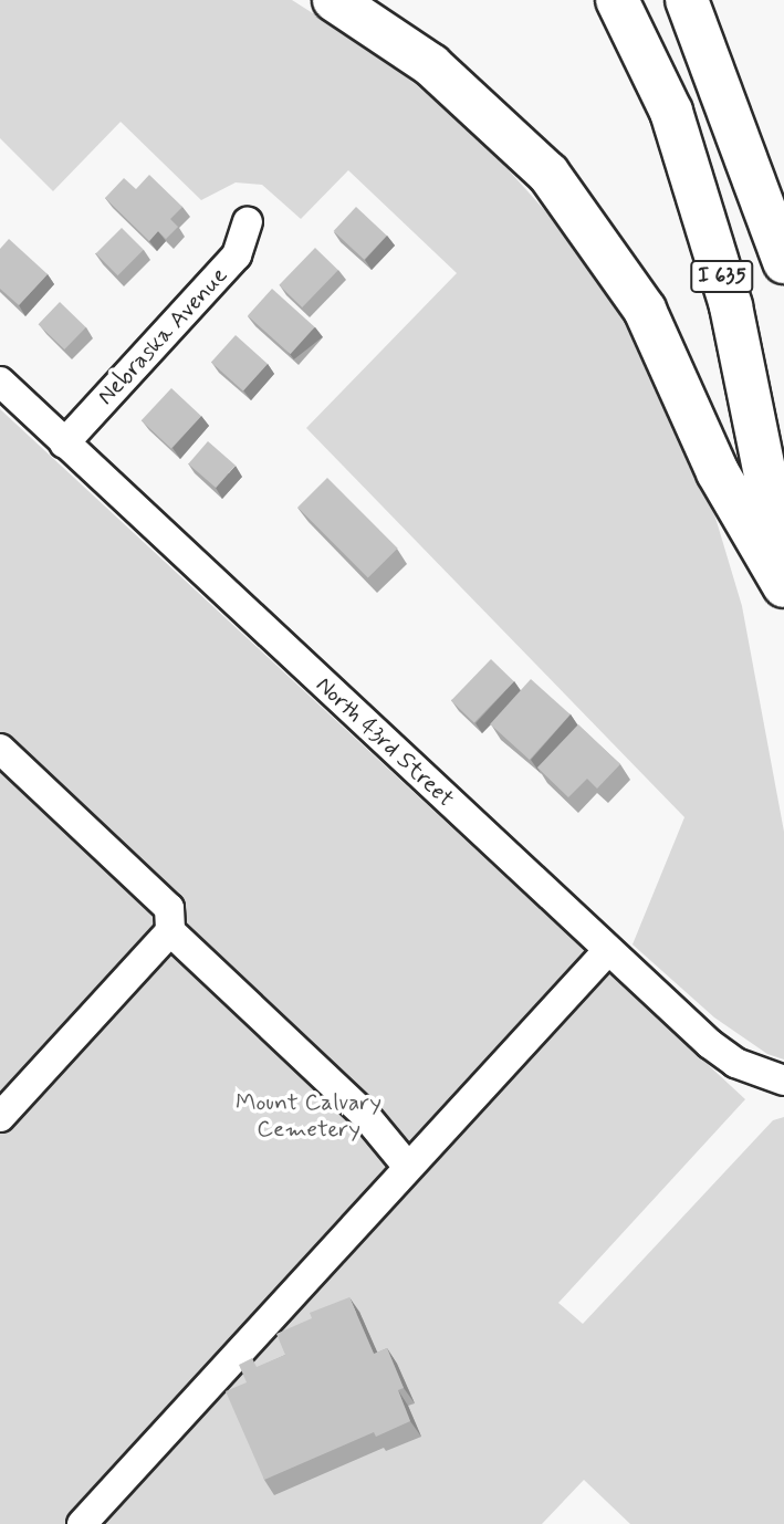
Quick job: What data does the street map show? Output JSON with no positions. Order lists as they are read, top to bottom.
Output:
{
  "streets": {
    "highway": ["I 635"],
    "street": ["Nebraska Avenue", "North 43rd Street"]
  },
  "crossings": [
    ["Nebraska Avenue", "North 43rd Street"]
  ],
  "parks": ["Mount Calvary Cemetery"]
}
